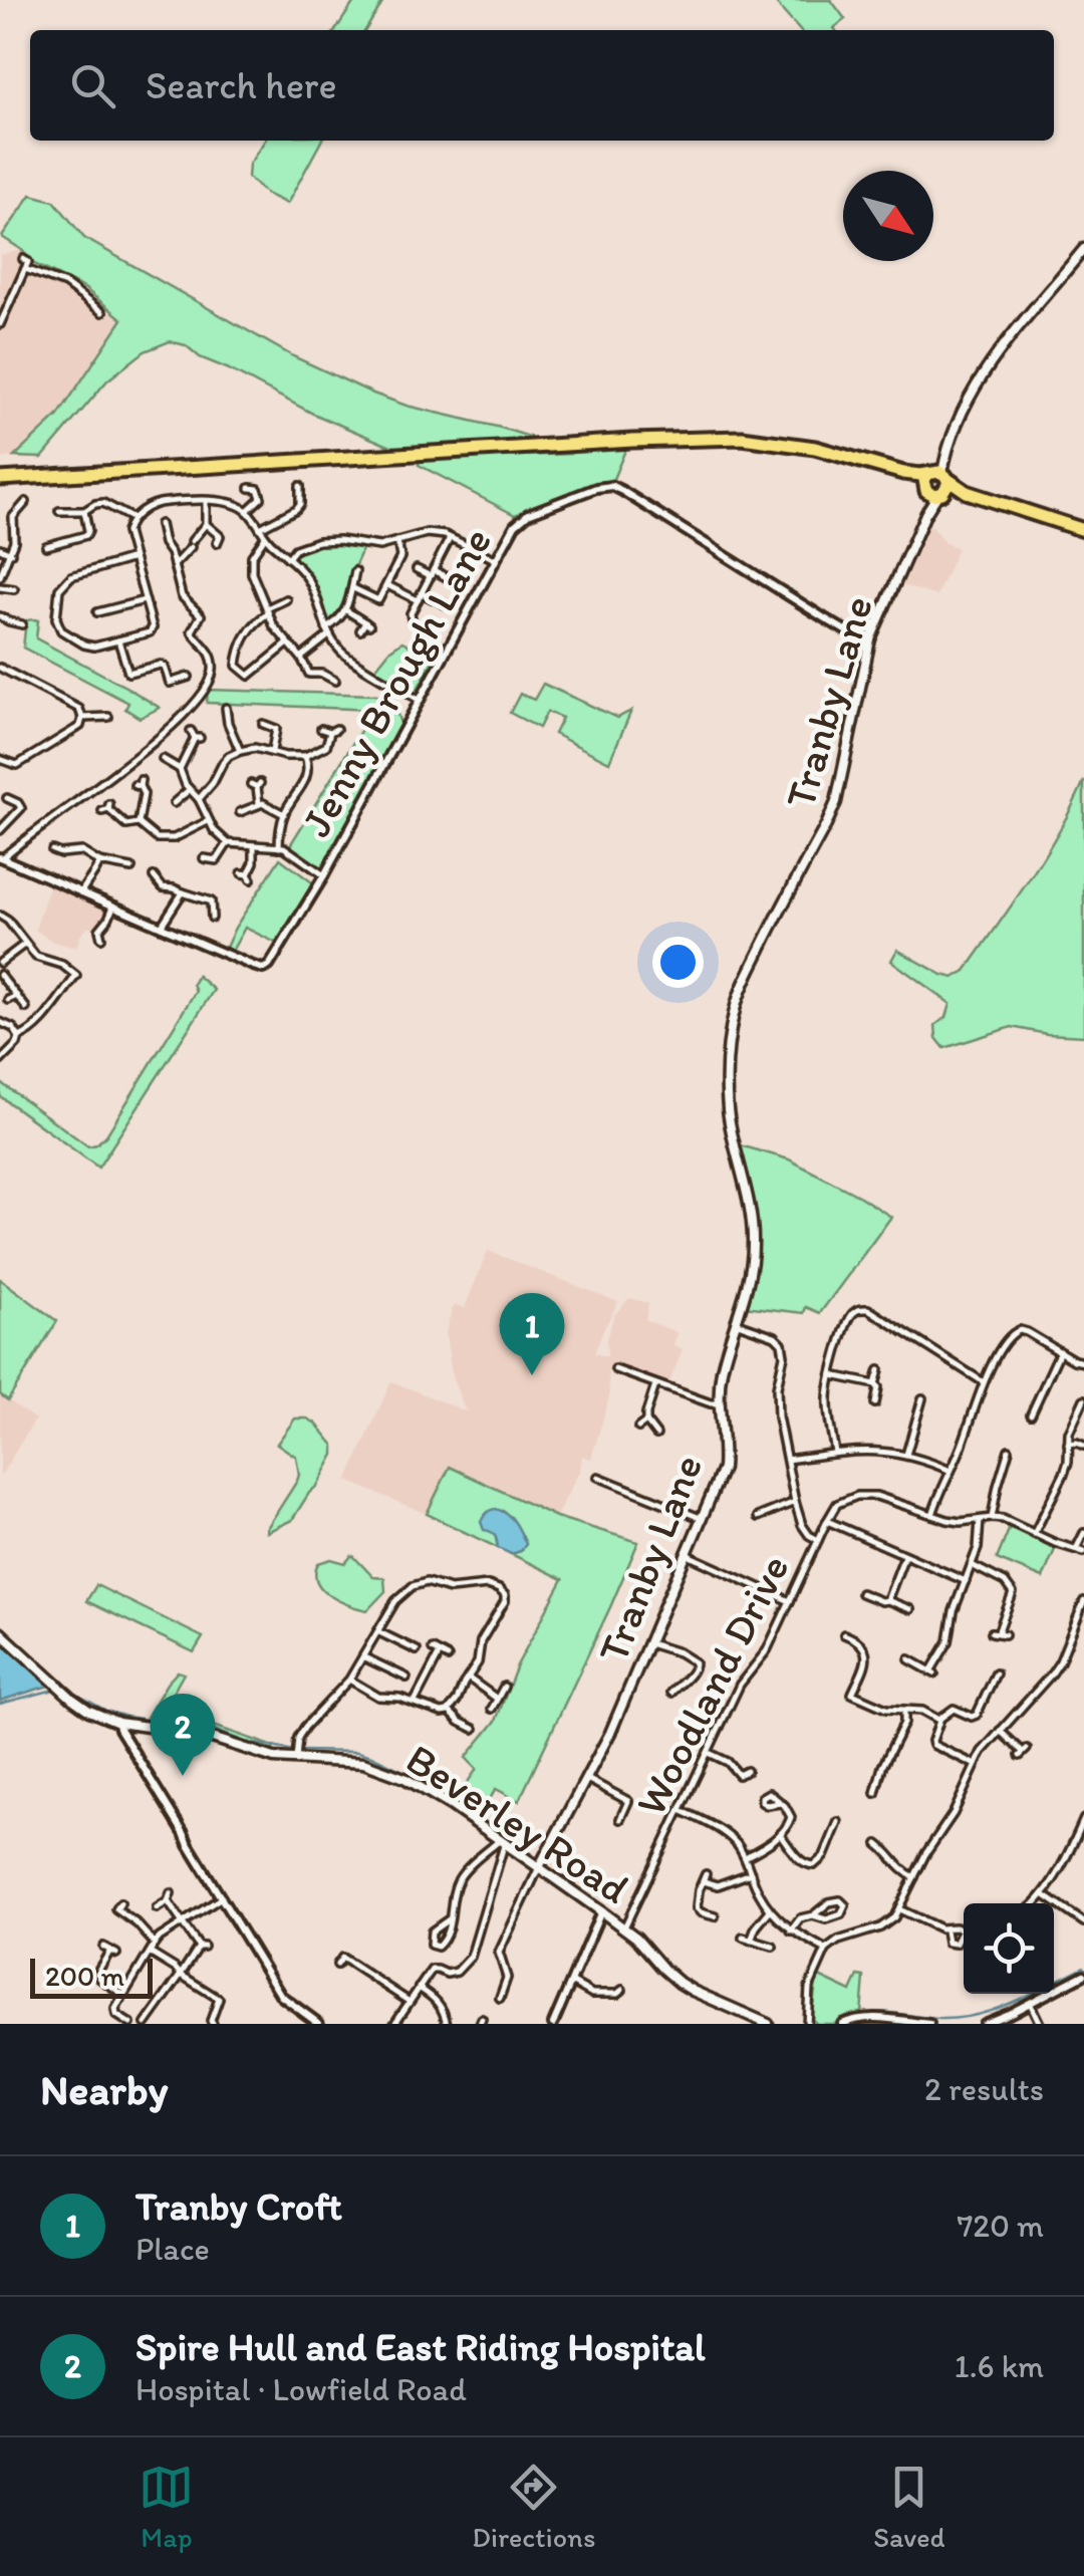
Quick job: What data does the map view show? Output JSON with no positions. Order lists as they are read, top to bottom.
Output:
{
  "streets": {
    "main road": ["Tranby Lane", "Beverley Road"],
    "street": ["Jenny Brough Lane", "Woodland Drive"]
  },
  "crossings": [
    ["Jenny Brough Lane", "Tranby Lane"],
    ["Tranby Lane", "Woodland Drive"],
    ["Tranby Lane", "Beverley Road"],
    ["Woodland Drive", "Beverley Road"]
  ],
  "scale_bar": "200 m",
  "north": "bottom right",
  "page": {
    "search": "Search here",
    "pins": ["1", "2"],
    "scale": "200 m",
    "heading": ["Nearby", "2 results"],
    "list": [
      {
        "mark": "1",
        "name": "Tranby Croft",
        "note": "Place",
        "value": "720 m"
      },
      {
        "mark": "2",
        "name": "Spire Hull and East Riding Hospital",
        "note": "Hospital · Lowfield Road",
        "value": "1.6 km"
      }
    ],
    "nav": ["Map", "Directions", "Saved"]
  }
}
